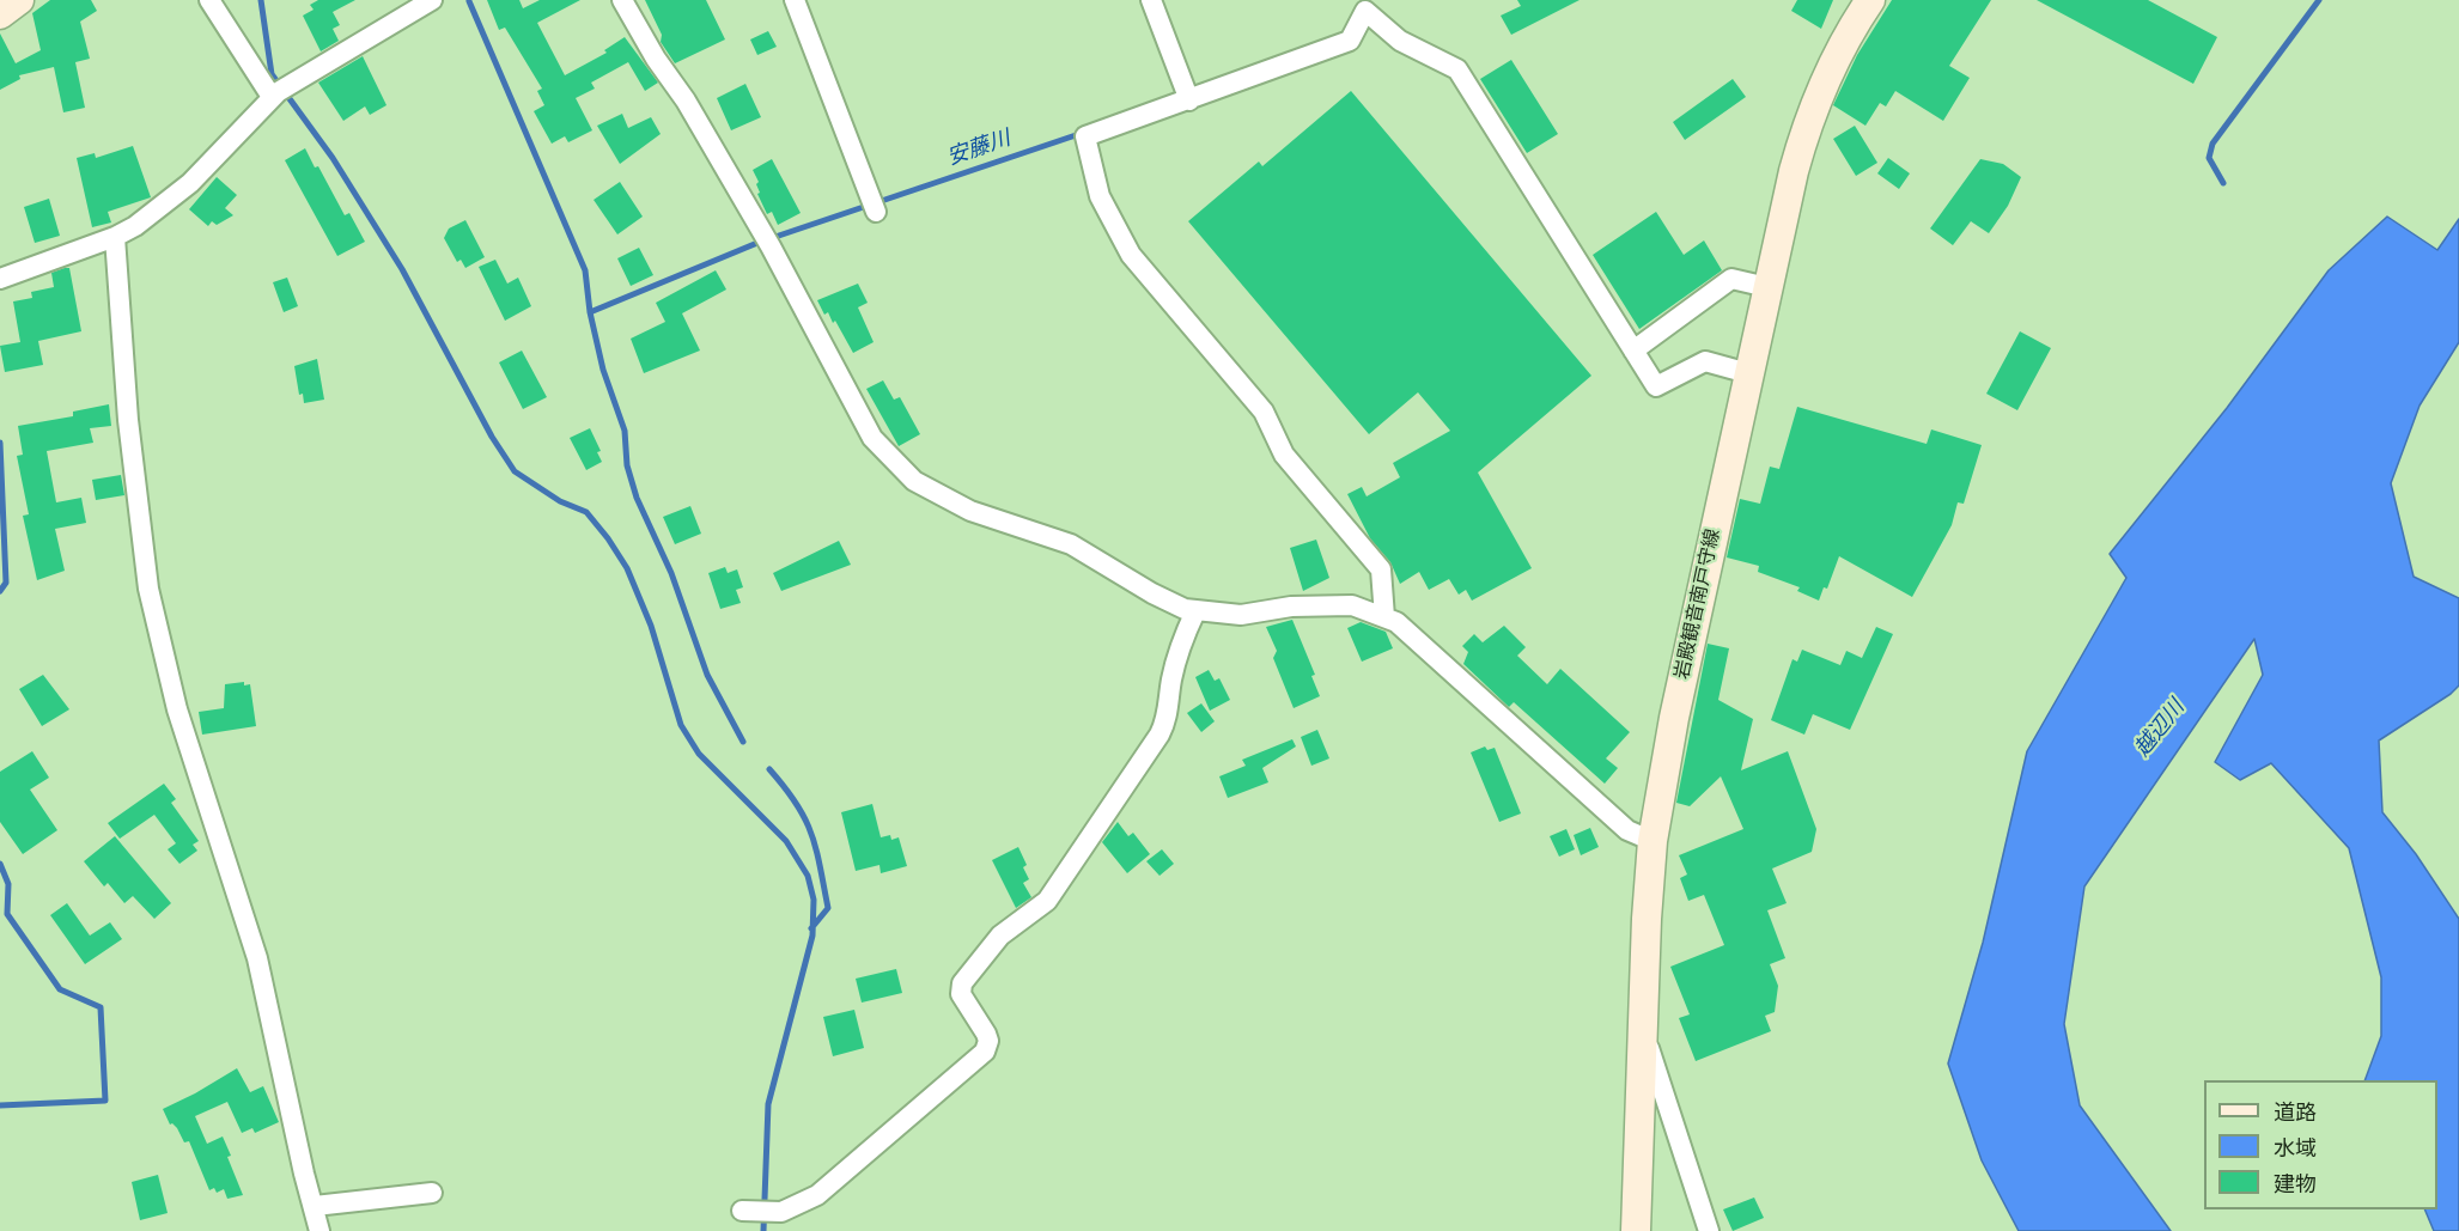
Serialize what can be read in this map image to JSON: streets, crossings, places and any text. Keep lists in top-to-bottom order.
{
  "streets": {
    "main road": ["岩殿観音南戸守線"]
  },
  "water": ["安藤川", "越辺川"],
  "legend": ["道路", "水域", "建物"]
}
